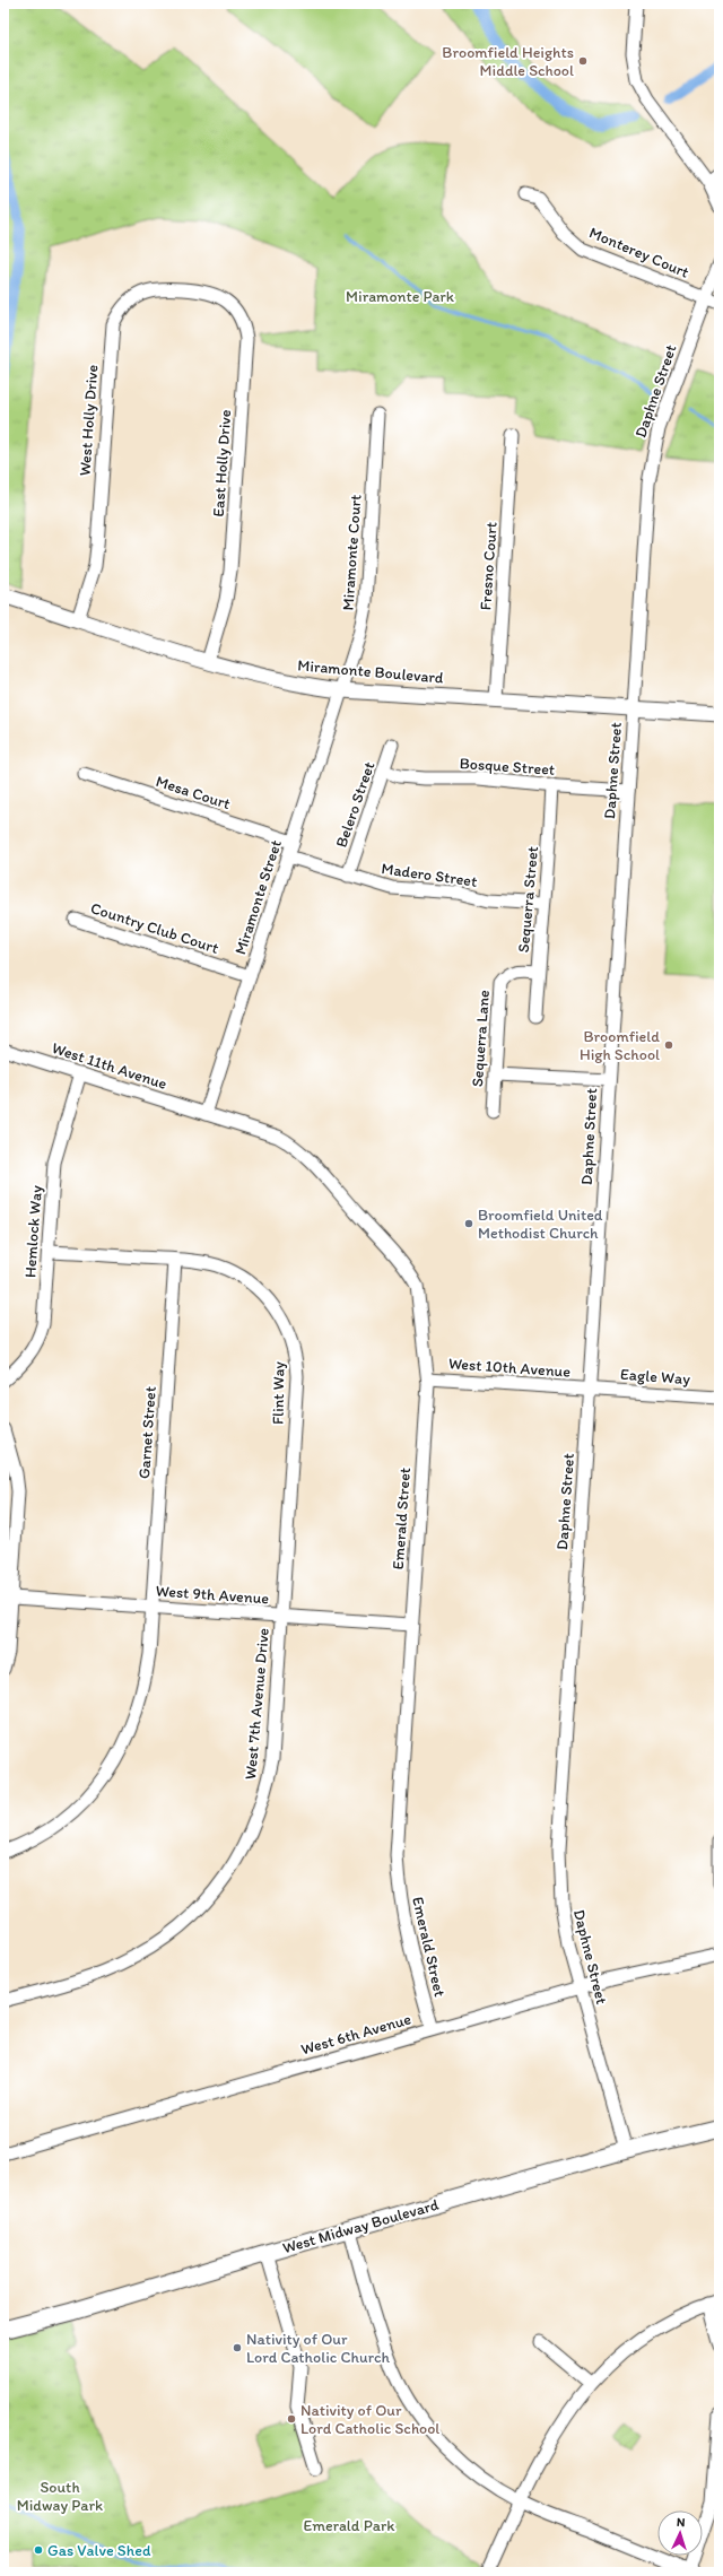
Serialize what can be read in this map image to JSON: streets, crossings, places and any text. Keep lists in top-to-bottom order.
{
  "streets": {
    "main road": ["West Midway Boulevard"],
    "street": [
      "Monterey Court",
      "Daphne Street",
      "West Holly Drive",
      "East Holly Drive",
      "Miramonte Court",
      "Fresno Court",
      "Miramonte Boulevard",
      "Bosque Street",
      "Mesa Court",
      "Belero Street",
      "Madero Street",
      "Miramonte Street",
      "Sequerra Street",
      "Country Club Court",
      "Sequerra Lane",
      "West 11th Avenue",
      "Hemlock Way",
      "West 10th Avenue",
      "Eagle Way",
      "Flint Way",
      "Garnet Street",
      "Emerald Street",
      "West 9th Avenue",
      "West 7th Avenue Drive",
      "West 6th Avenue"
    ]
  },
  "crossings": [
    ["Monterey Court", "Daphne Street"],
    ["Daphne Street", "Miramonte Boulevard"],
    ["Daphne Street", "Bosque Street"],
    ["Daphne Street", "West 10th Avenue"],
    ["Daphne Street", "Eagle Way"],
    ["Daphne Street", "West 6th Avenue"],
    ["Daphne Street", "West Midway Boulevard"],
    ["West Holly Drive", "East Holly Drive"],
    ["West Holly Drive", "Miramonte Boulevard"],
    ["East Holly Drive", "Miramonte Boulevard"],
    ["Miramonte Court", "Miramonte Boulevard"],
    ["Miramonte Court", "Miramonte Street"],
    ["Fresno Court", "Miramonte Boulevard"],
    ["Miramonte Boulevard", "Miramonte Street"],
    ["Bosque Street", "Belero Street"],
    ["Bosque Street", "Sequerra Street"],
    ["Mesa Court", "Miramonte Street"],
    ["Belero Street", "Madero Street"],
    ["Madero Street", "Miramonte Street"],
    ["Madero Street", "Sequerra Street"],
    ["Miramonte Street", "Country Club Court"],
    ["Miramonte Street", "West 11th Avenue"],
    ["Miramonte Street", "Emerald Street"],
    ["Sequerra Street", "Sequerra Lane"],
    ["West 11th Avenue", "Hemlock Way"],
    ["West 11th Avenue", "Emerald Street"],
    ["Hemlock Way", "Flint Way"],
    ["West 10th Avenue", "Eagle Way"],
    ["West 10th Avenue", "Emerald Street"],
    ["Flint Way", "Garnet Street"],
    ["Flint Way", "West 9th Avenue"],
    ["Flint Way", "West 7th Avenue Drive"],
    ["Garnet Street", "West 9th Avenue"],
    ["Emerald Street", "West 9th Avenue"],
    ["Emerald Street", "West 6th Avenue"],
    ["West 9th Avenue", "West 7th Avenue Drive"]
  ],
  "parks": ["Miramonte Park", "South Midway Park", "Emerald Park"],
  "places": [
    "Broomfield Heights Middle School",
    "Broomfield High School",
    "Broomfield United Methodist Church",
    "Nativity of Our Lord Catholic Church",
    "Nativity of Our Lord Catholic School",
    "Gas Valve Shed"
  ],
  "north": "top"
}
